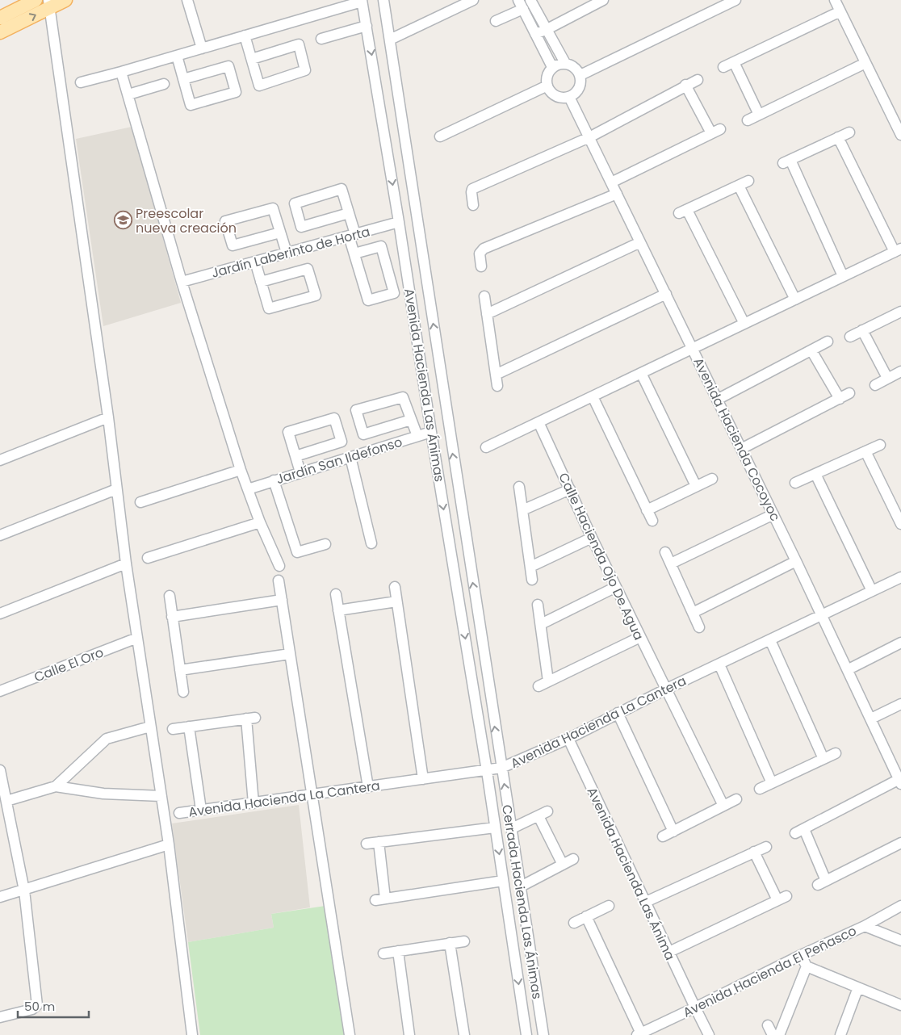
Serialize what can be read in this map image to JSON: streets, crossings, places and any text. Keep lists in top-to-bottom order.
{
  "streets": {
    "street": [
      "Jardín Laberinto de Horta",
      "Avenida Hacienda Las Ánimas",
      "Avenida Hacienda Cocoyoc",
      "Jardín San Ildefonso",
      "Calle Hacienda Ojo De Agua",
      "Calle El Oro",
      "Avenida Hacienda La Cantera",
      "Avenida Hacienda Las Ánima",
      "Cerrada Hacienda Las Ánimas",
      "Avenida Hacienda El Peñasco"
    ]
  },
  "crossings": [
    ["Jardín Laberinto de Horta", "Avenida Hacienda Las Ánimas"],
    ["Avenida Hacienda Las Ánimas", "Jardín San Ildefonso"],
    ["Avenida Hacienda Las Ánimas", "Avenida Hacienda La Cantera"],
    ["Avenida Hacienda Las Ánimas", "Cerrada Hacienda Las Ánimas"],
    ["Avenida Hacienda Cocoyoc", "Avenida Hacienda La Cantera"],
    ["Calle Hacienda Ojo De Agua", "Avenida Hacienda La Cantera"],
    ["Avenida Hacienda La Cantera", "Avenida Hacienda Las Ánima"],
    ["Avenida Hacienda La Cantera", "Cerrada Hacienda Las Ánimas"],
    ["Avenida Hacienda Las Ánima", "Avenida Hacienda El Peñasco"]
  ],
  "places": {
    "school or university": ["Preescolar nueva creación"]
  },
  "scale_bar": "50 m"
}
